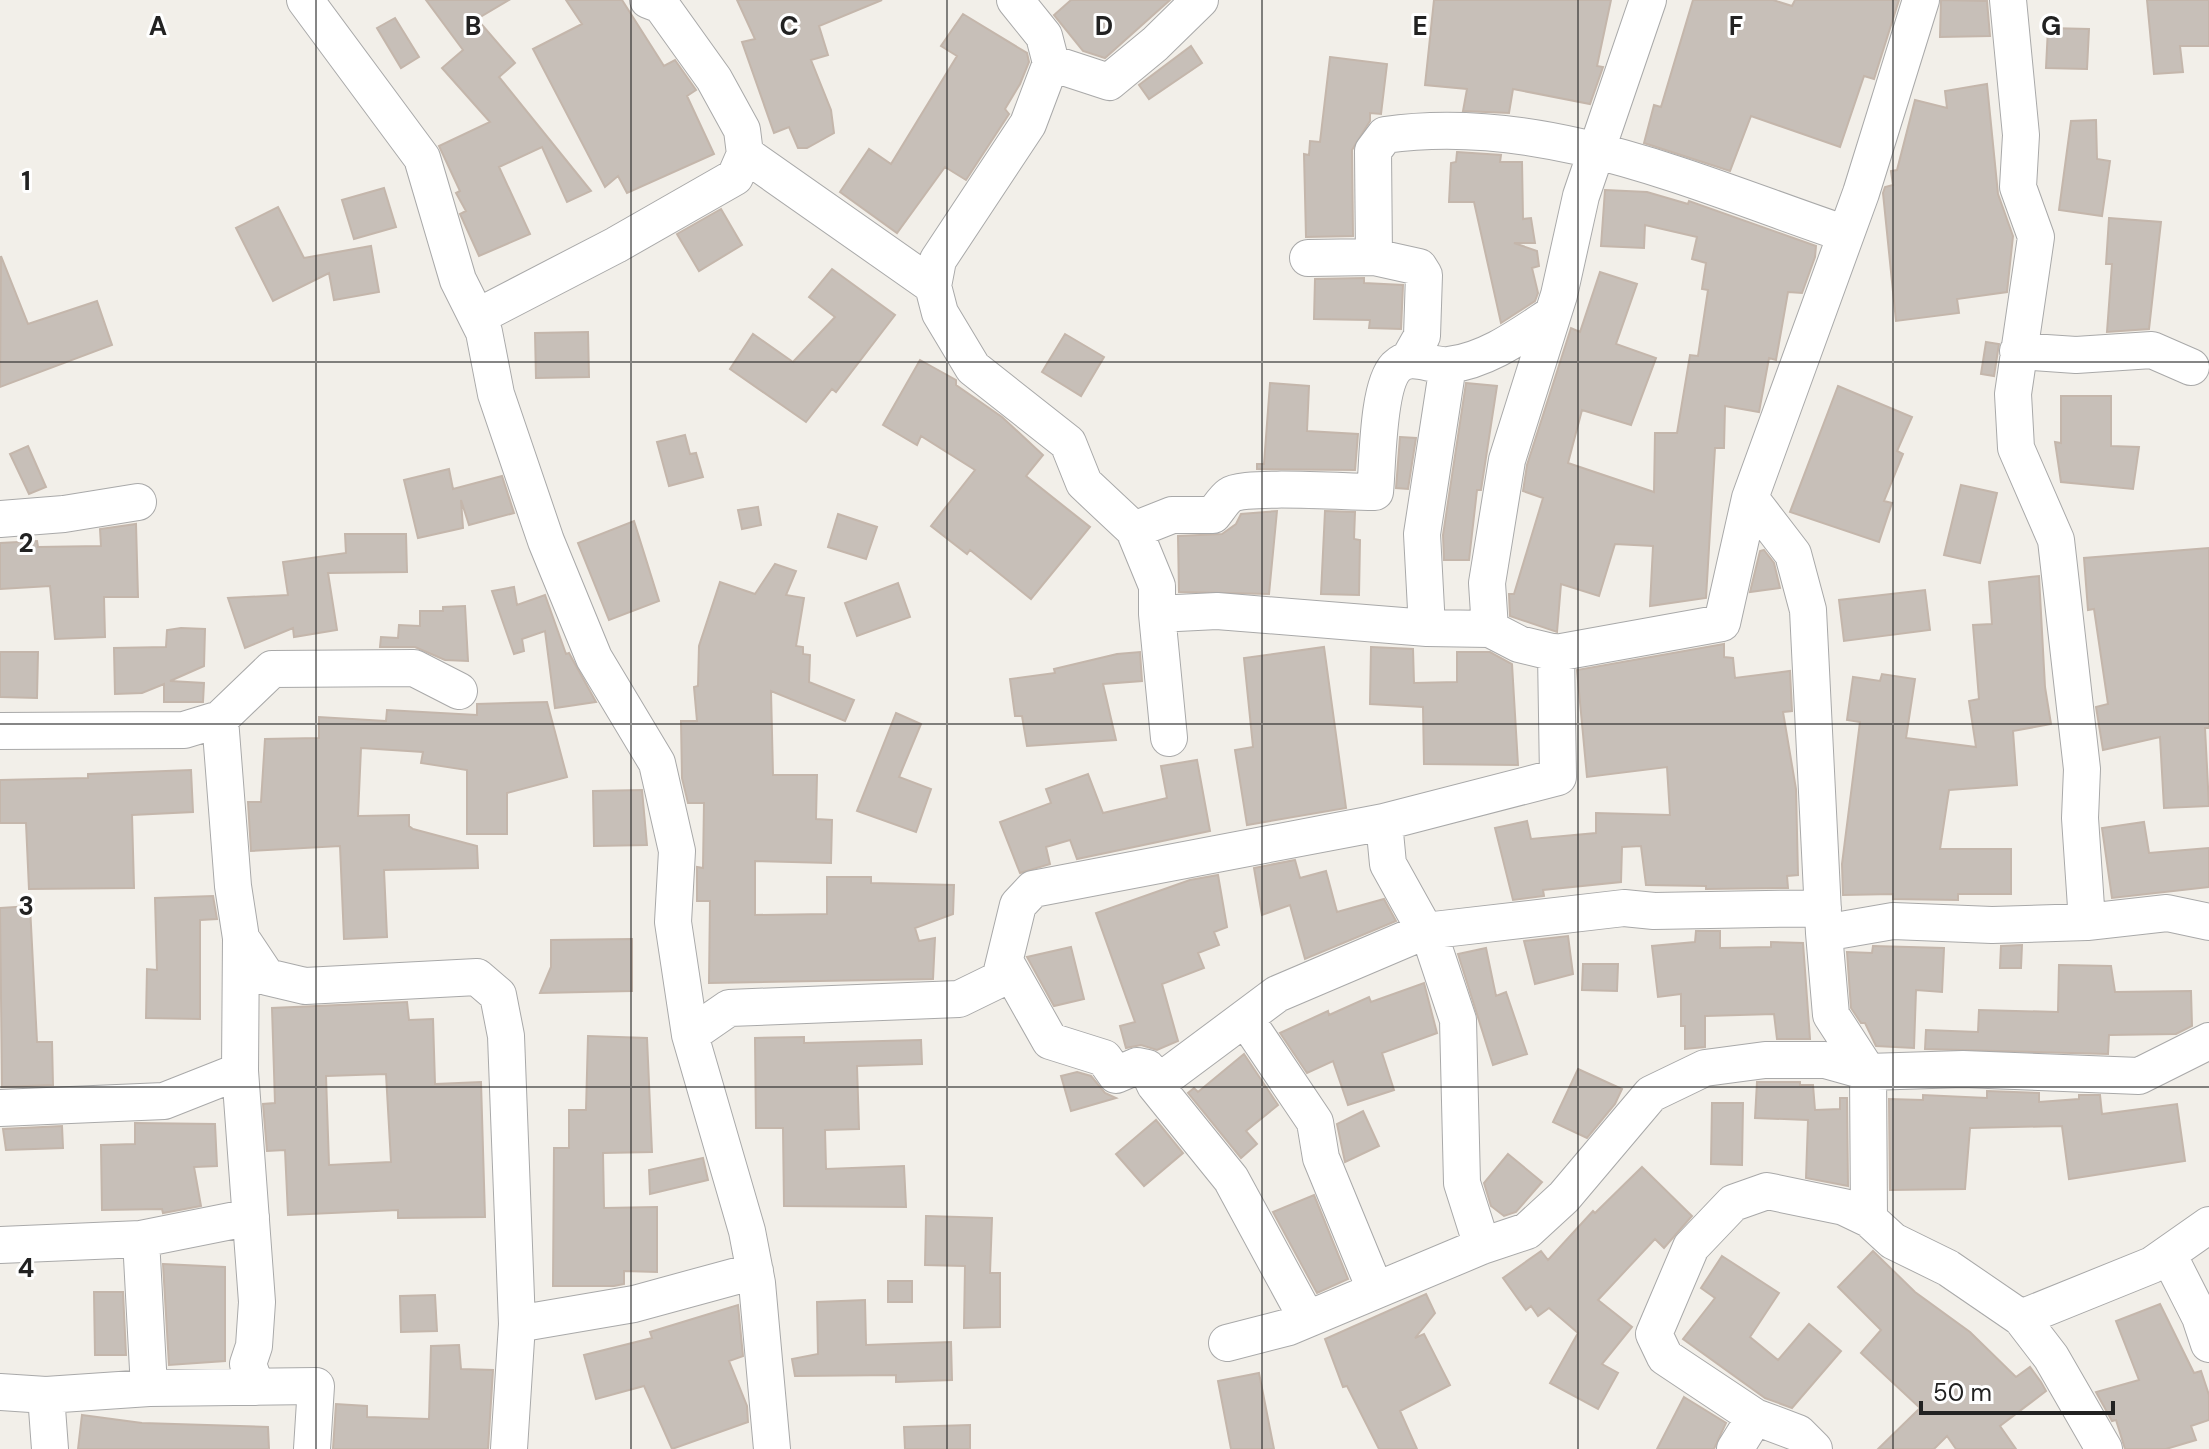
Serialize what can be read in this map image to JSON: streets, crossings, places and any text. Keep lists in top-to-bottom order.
{
  "scale_bar": "50 m",
  "grid": {
    "columns": [
      "A",
      "B",
      "C",
      "D",
      "E",
      "F",
      "G"
    ],
    "rows": [
      "1",
      "2",
      "3",
      "4"
    ]
  }
}
